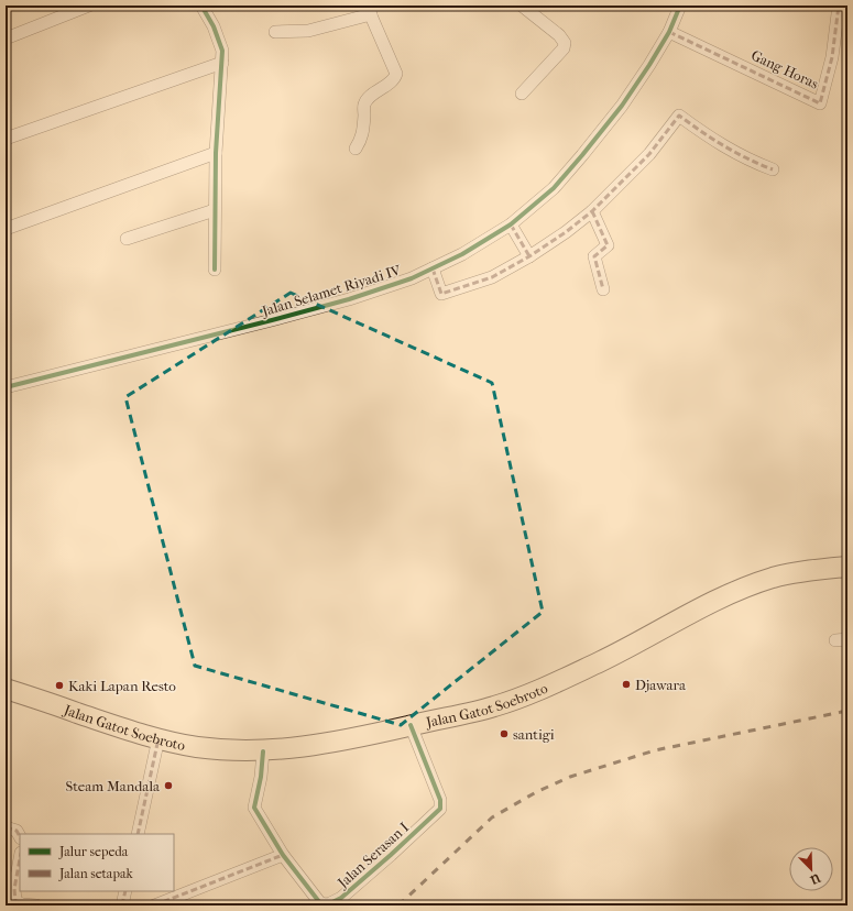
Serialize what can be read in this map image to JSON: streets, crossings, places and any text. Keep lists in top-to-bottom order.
{
  "streets": {
    "main road": ["Jalan Gatot Soebroto"],
    "street": ["Gang Horas", "Jalan Selamet Riyadi IV", "Jalan Serasan I"]
  },
  "crossings": [
    ["Gang Horas", "Jalan Selamet Riyadi IV"],
    ["Jalan Gatot Soebroto", "Jalan Serasan I"]
  ],
  "places": [
    "Djawara",
    "Kaki Lapan Resto",
    "santigi",
    "Steam Mandala"
  ],
  "legend": ["Jalur sepeda", "Jalan setapak"],
  "north": "bottom right"
}
